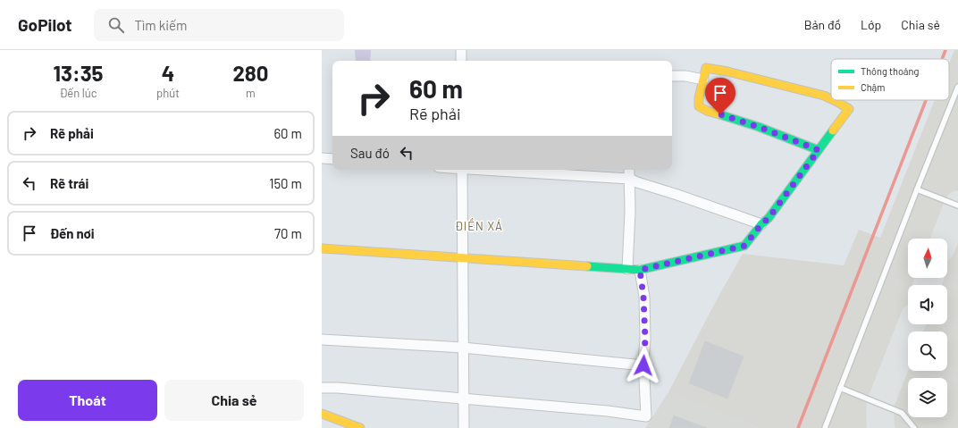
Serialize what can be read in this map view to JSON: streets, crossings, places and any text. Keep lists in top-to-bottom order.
{
  "districts": ["ĐIỀN XÁ"],
  "legend": ["Thông thoáng", "Chậm"],
  "north": "top",
  "page": {
    "header": "GoPilot",
    "search": "Tìm kiếm",
    "nav": ["Bản đồ", "Lớp", "Chia sẻ"],
    "eta": [
      "13:35",
      "Đến lúc",
      "4",
      "phút",
      "280",
      "m"
    ],
    "turn": ["60 m", "Rẽ phải"],
    "list": [
      {
        "name": "Rẽ phải",
        "value": "60 m"
      },
      {
        "name": "Rẽ trái",
        "value": "150 m"
      },
      {
        "name": "Đến nơi",
        "value": "70 m"
      }
    ],
    "then": "Sau đó",
    "buttons": ["Thoát", "Chia sẻ"]
  }
}
